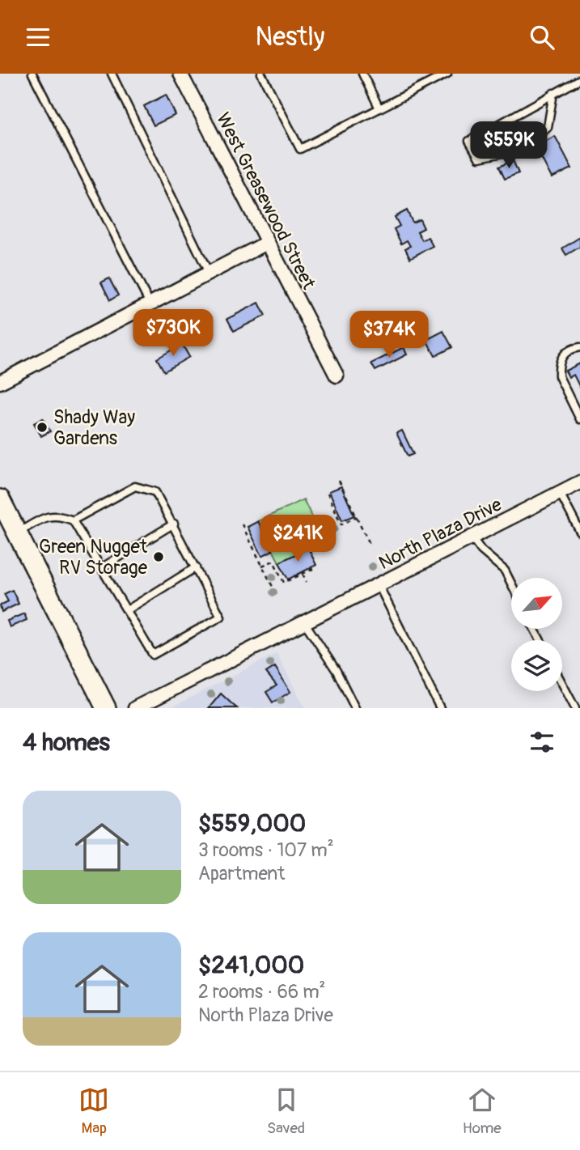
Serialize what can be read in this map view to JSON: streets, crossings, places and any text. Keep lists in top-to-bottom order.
{
  "streets": {
    "street": ["West Greasewood Street", "North Plaza Drive"]
  },
  "places": ["Shady Way Gardens", "Green Nugget RV Storage"],
  "north": "top right",
  "page": {
    "header": "Nestly",
    "price": [
      "$559K",
      "$730K",
      "$374K",
      "$241K"
    ],
    "heading": "4 homes",
    "list": [
      {
        "name": "$559,000",
        "note": "3 rooms · 107 m² · Apartment"
      },
      {
        "name": "$241,000",
        "note": "2 rooms · 66 m² · North Plaza Drive"
      }
    ],
    "tabs": ["Map", "Saved", "Home"]
  }
}
